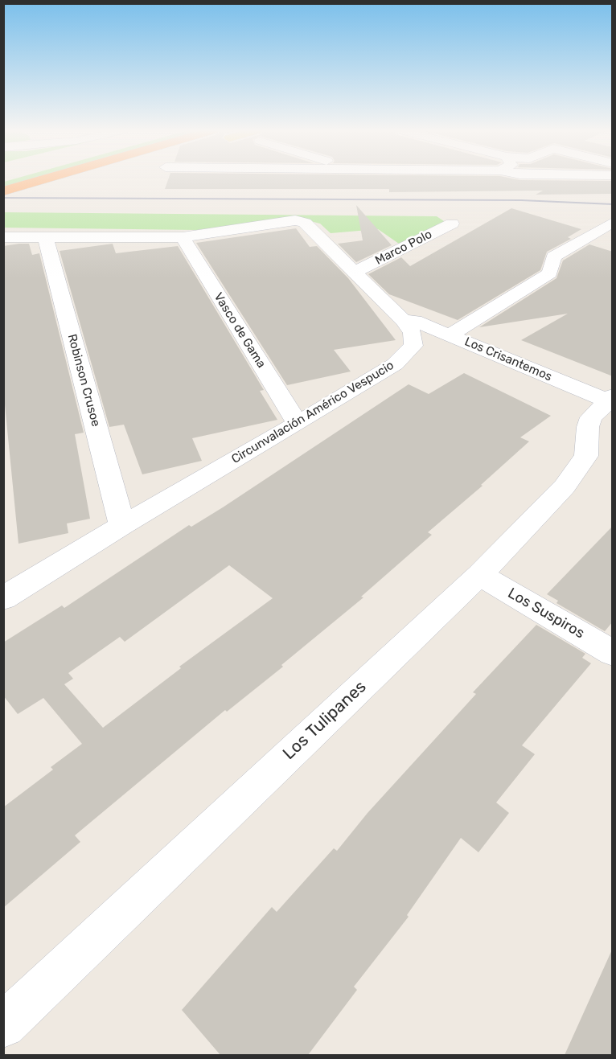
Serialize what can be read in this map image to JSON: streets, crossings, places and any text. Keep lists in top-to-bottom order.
{
  "streets": {
    "street": [
      "Marco Polo",
      "Vasco de Gama",
      "Los Crisantemos",
      "Robinson Crusoe",
      "Circunvalación Américo Vespucio",
      "Los Suspiros",
      "Los Tulipanes"
    ]
  },
  "crossings": [
    ["Marco Polo", "Circunvalación Américo Vespucio"],
    ["Vasco de Gama", "Circunvalación Américo Vespucio"],
    ["Los Crisantemos", "Circunvalación Américo Vespucio"],
    ["Los Crisantemos", "Los Tulipanes"],
    ["Robinson Crusoe", "Circunvalación Américo Vespucio"],
    ["Los Suspiros", "Los Tulipanes"]
  ]
}
